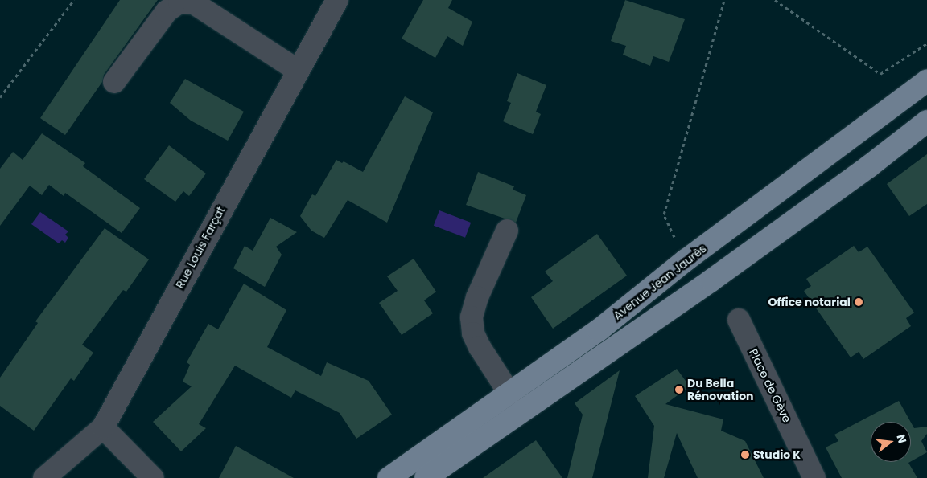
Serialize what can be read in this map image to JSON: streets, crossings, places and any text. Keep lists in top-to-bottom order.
{
  "streets": {
    "main road": ["Avenue Jean Jaurès"],
    "street": ["Rue Louis Farçat", "Place de Gève"]
  },
  "places": ["Office notarial", "Du Bella Rénovation", "Studio K"],
  "north": "right"
}
